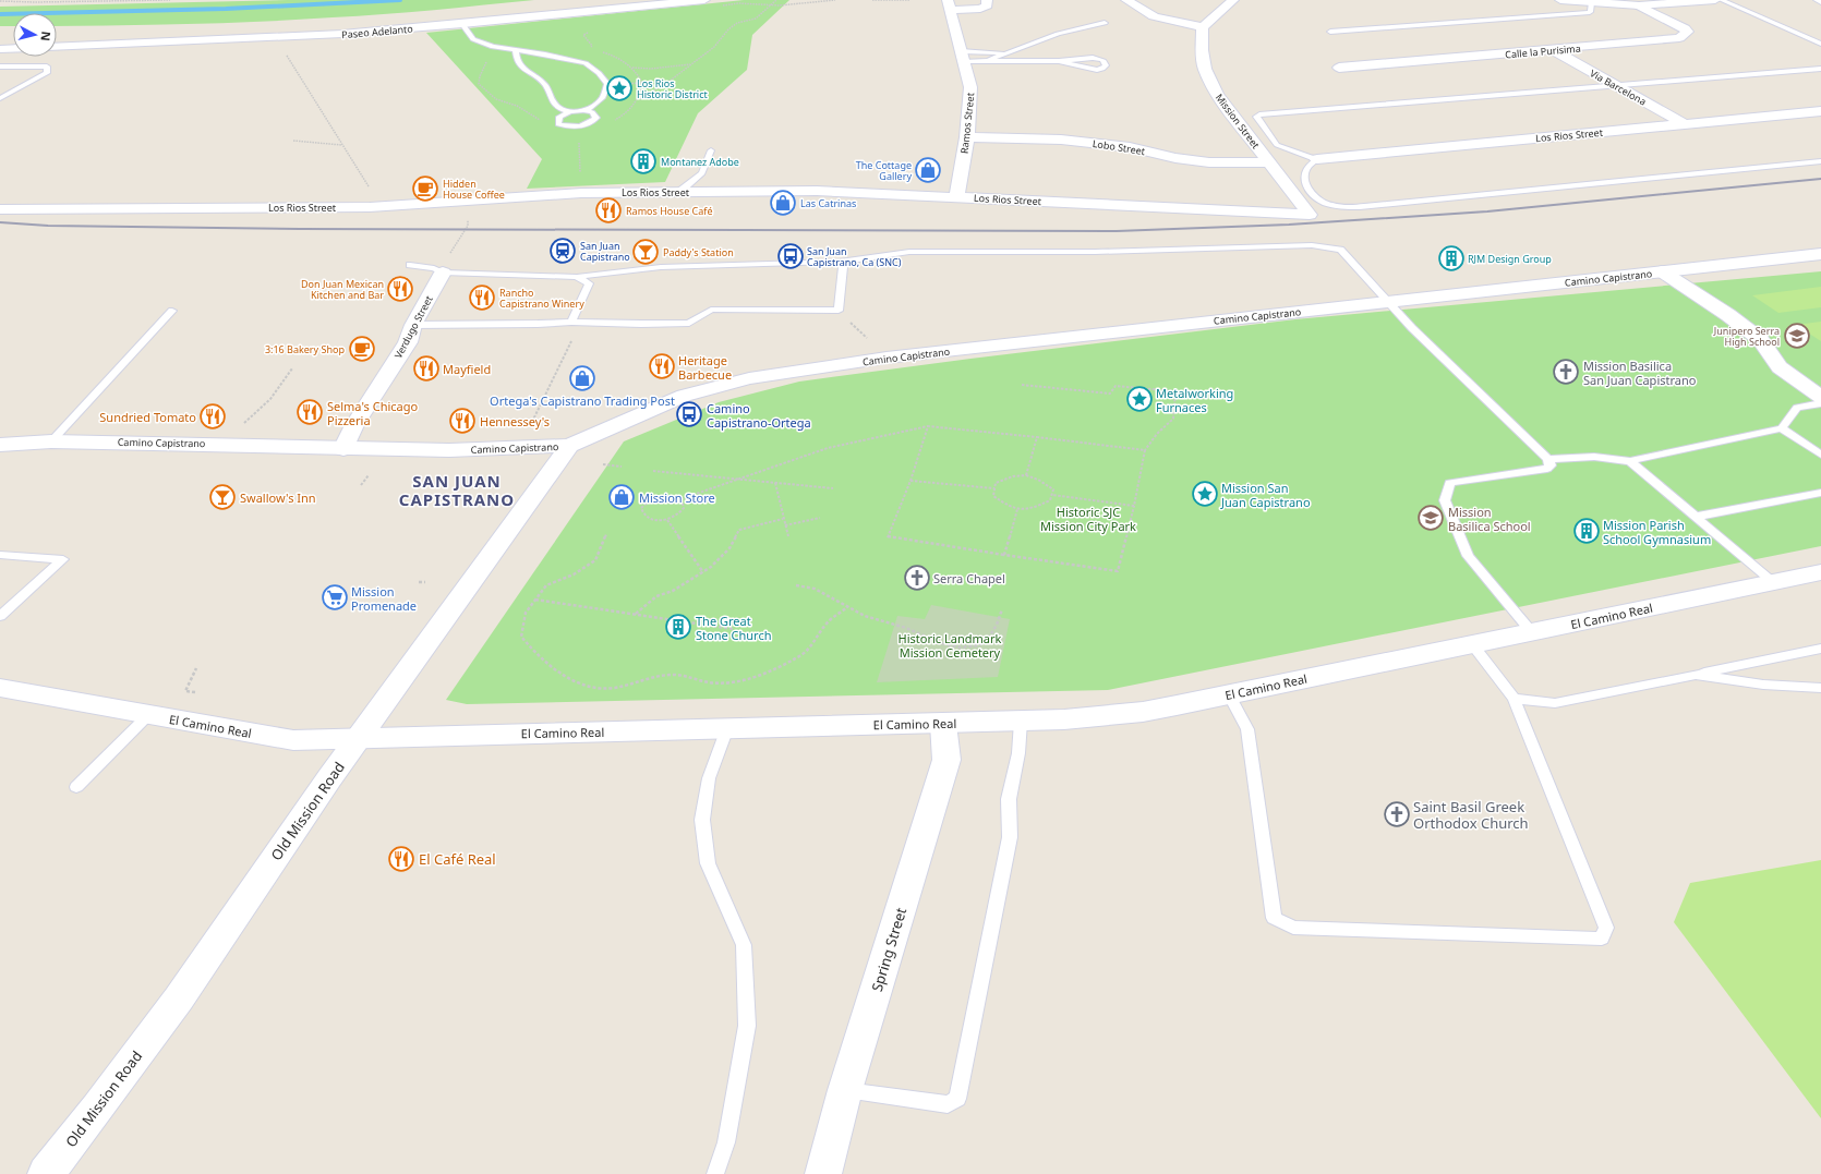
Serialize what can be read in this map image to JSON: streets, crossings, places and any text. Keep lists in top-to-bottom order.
{
  "streets": {
    "street": [
      "Paseo Adelanto",
      "Calle la Purisima",
      "Via Barcelona",
      "Mission Street",
      "Ramos Street",
      "Los Rios Street",
      "Lobo Street",
      "Camino Capistrano",
      "Verdugo Street",
      "El Camino Real",
      "Old Mission Road",
      "Spring Street"
    ]
  },
  "crossings": [
    ["Calle la Purisima", "Via Barcelona"],
    ["Via Barcelona", "Los Rios Street"],
    ["Mission Street", "Los Rios Street"],
    ["Mission Street", "Lobo Street"],
    ["Ramos Street", "Los Rios Street"],
    ["Ramos Street", "Lobo Street"],
    ["Camino Capistrano", "Verdugo Street"],
    ["Camino Capistrano", "Old Mission Road"],
    ["El Camino Real", "Old Mission Road"],
    ["El Camino Real", "Spring Street"]
  ],
  "districts": ["SAN JUAN CAPISTRANO"],
  "parks": ["Historic SJC Mission City Park", "Historic Landmark Mission Cemetery"],
  "places": {
    "place": ["Los Rios Historic District", "Metalworking Furnaces", "Mission San Juan Capistrano"],
    "building": [
      "Montanez Adobe",
      "RJM Design Group",
      "Mission Parish School Gymnasium",
      "The Great Stone Church"
    ],
    "shop": [
      "The Cottage Gallery",
      "Las Catrinas",
      "Ortega's Capistrano Trading Post",
      "Mission Store"
    ],
    "cafe": ["Hidden House Coffee", "3:16 Bakery Shop"],
    "restaurant": [
      "Ramos House Café",
      "Don Juan Mexican Kitchen and Bar",
      "Rancho Capistrano Winery",
      "Heritage Barbecue",
      "Mayfield",
      "Selma's Chicago Pizzeria",
      "Sundried Tomato",
      "Hennessey's",
      "El Café Real"
    ],
    "station": ["San Juan Capistrano"],
    "bar": ["Paddy's Station", "Swallow's Inn"],
    "bus stop": ["San Juan Capistrano, Ca (SNC)", "Camino Capistrano-Ortega"],
    "school or university": ["Junipero Serra High School", "Mission Basilica School"],
    "church": ["Mission Basilica San Juan Capistrano", "Serra Chapel", "Saint Basil Greek Orthodox Church"],
    "supermarket": ["Mission Promenade"]
  },
  "north": "right"
}
